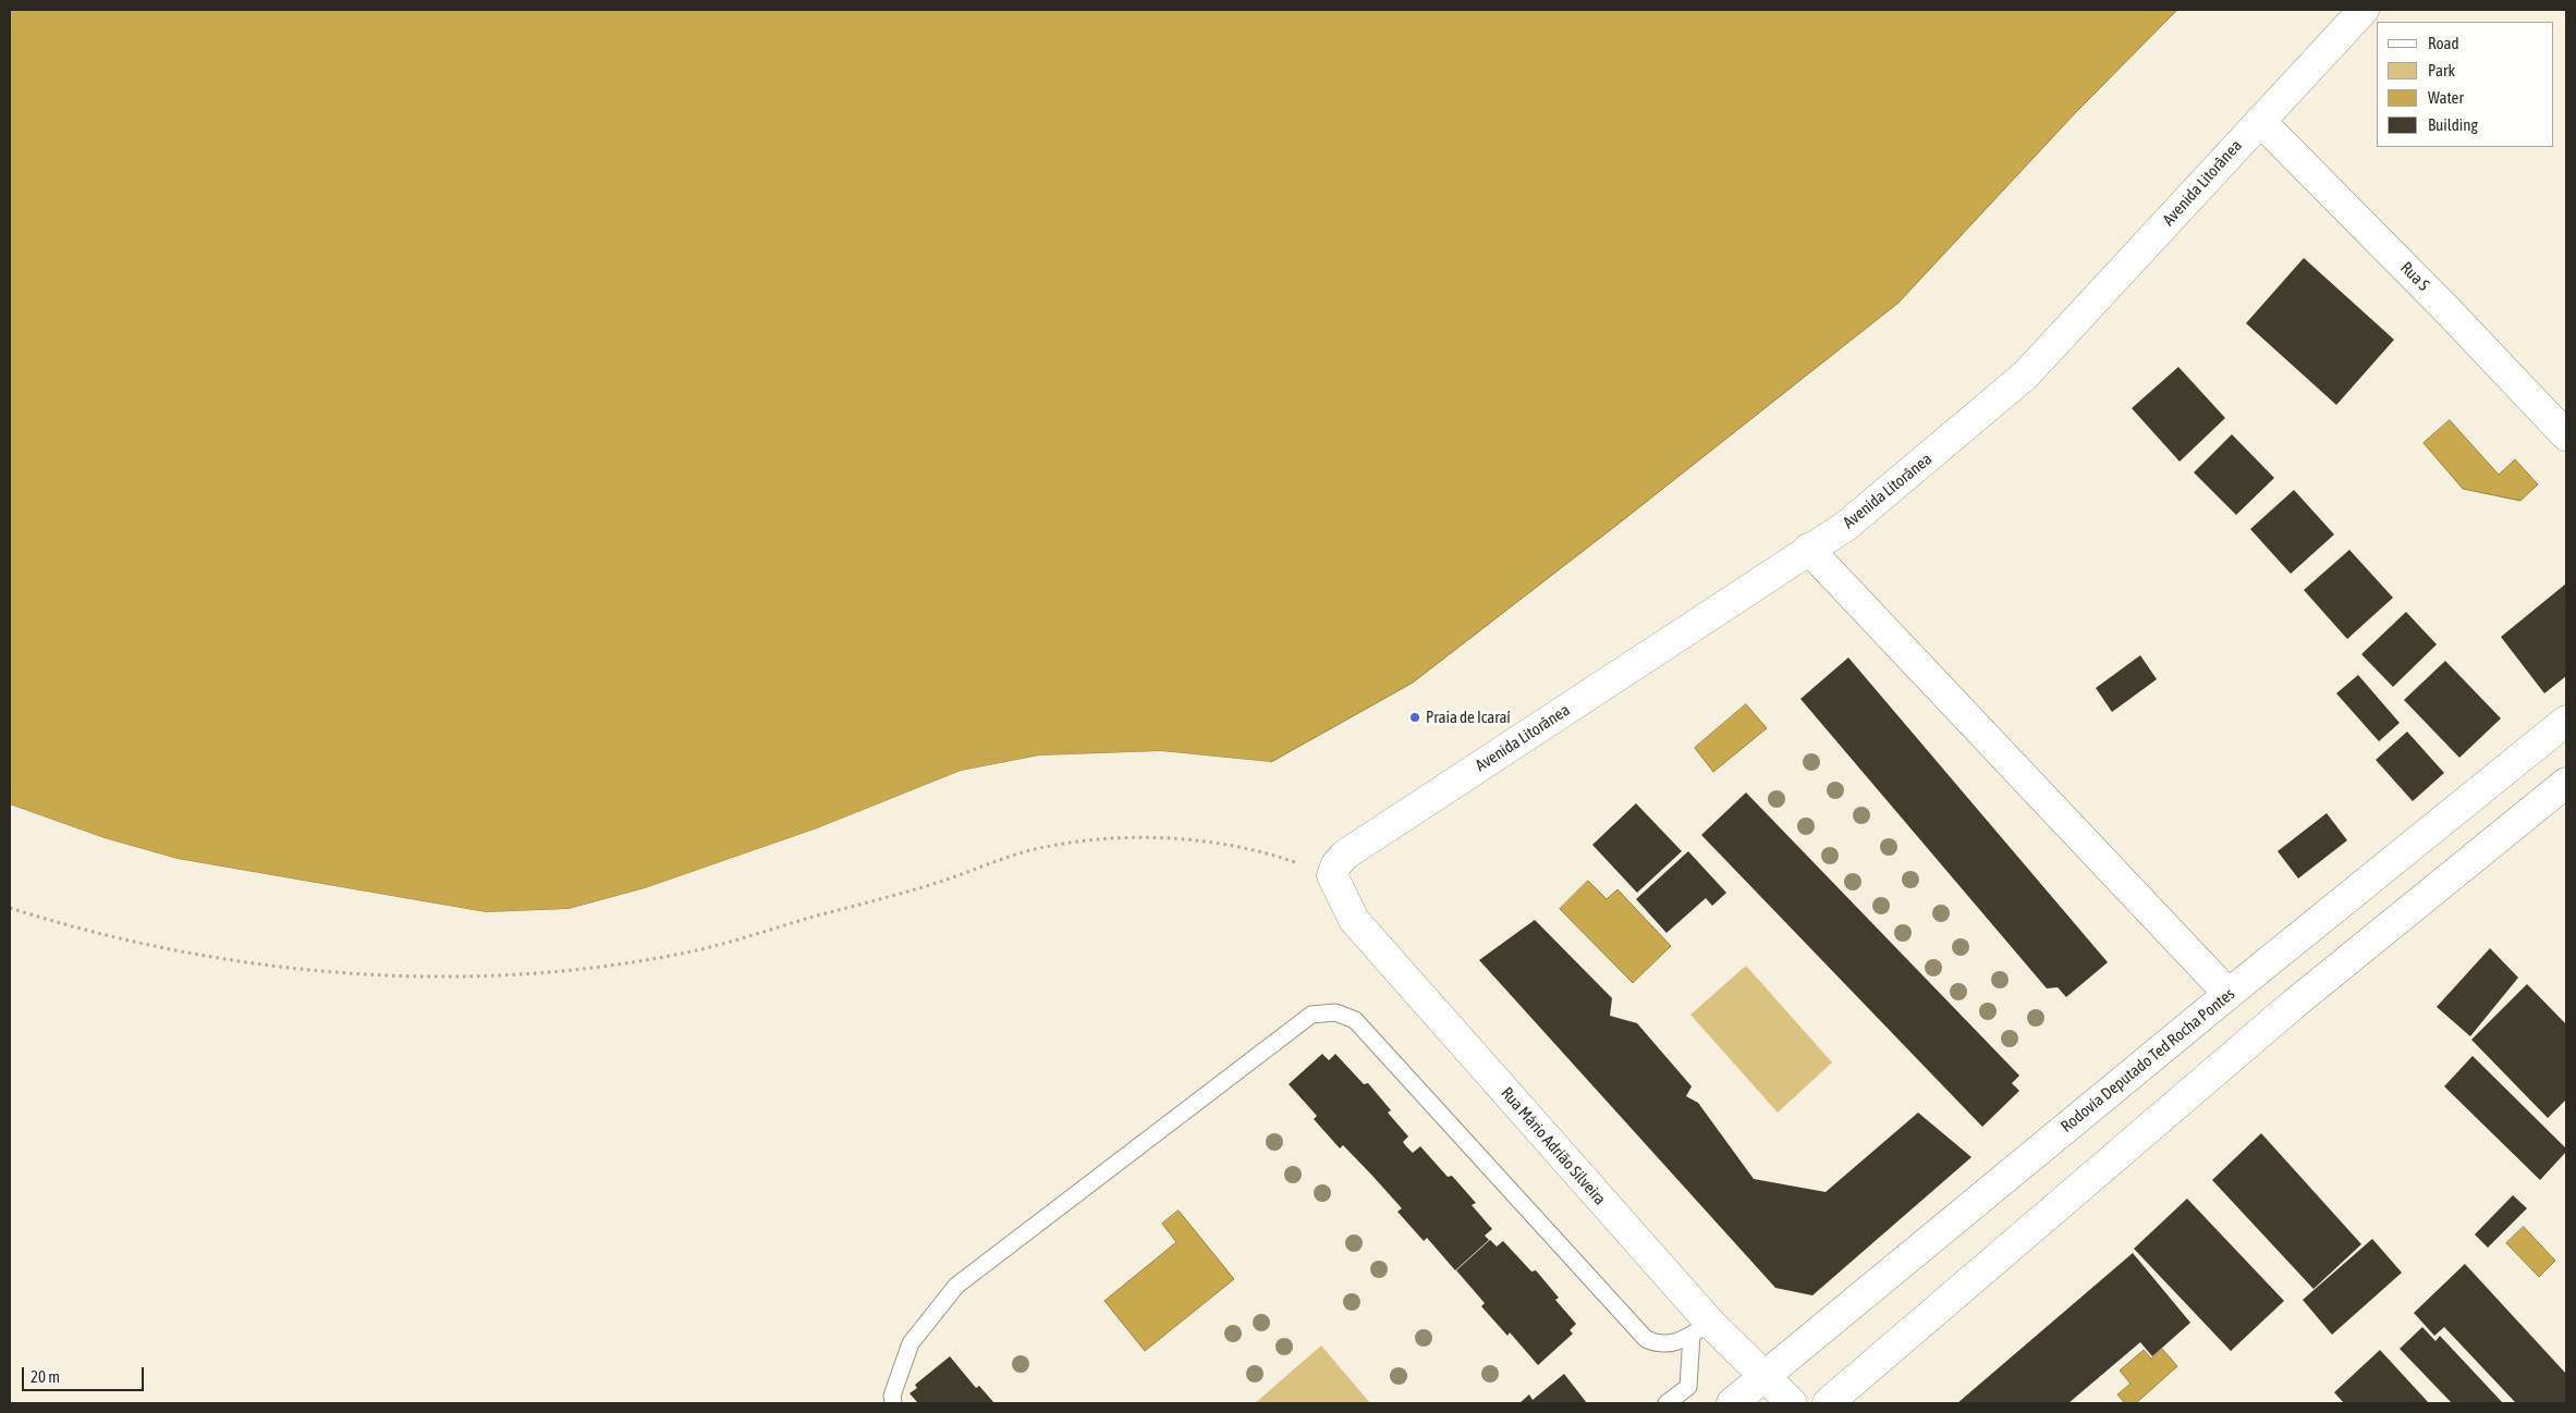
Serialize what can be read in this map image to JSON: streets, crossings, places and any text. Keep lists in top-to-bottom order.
{
  "streets": {
    "street": [
      "Avenida Litorânea",
      "Rua S",
      "Rodovia Deputado Ted Rocha Pontes",
      "Rua Mário Adrião Silveira"
    ]
  },
  "crossings": [
    ["Avenida Litorânea", "Rua S"],
    ["Avenida Litorânea", "Rua Mário Adrião Silveira"],
    ["Rodovia Deputado Ted Rocha Pontes", "Rua Mário Adrião Silveira"]
  ],
  "places": ["Praia de Icaraí"],
  "legend": [
    "Road",
    "Park",
    "Water",
    "Building"
  ],
  "scale_bar": "20 m"
}
